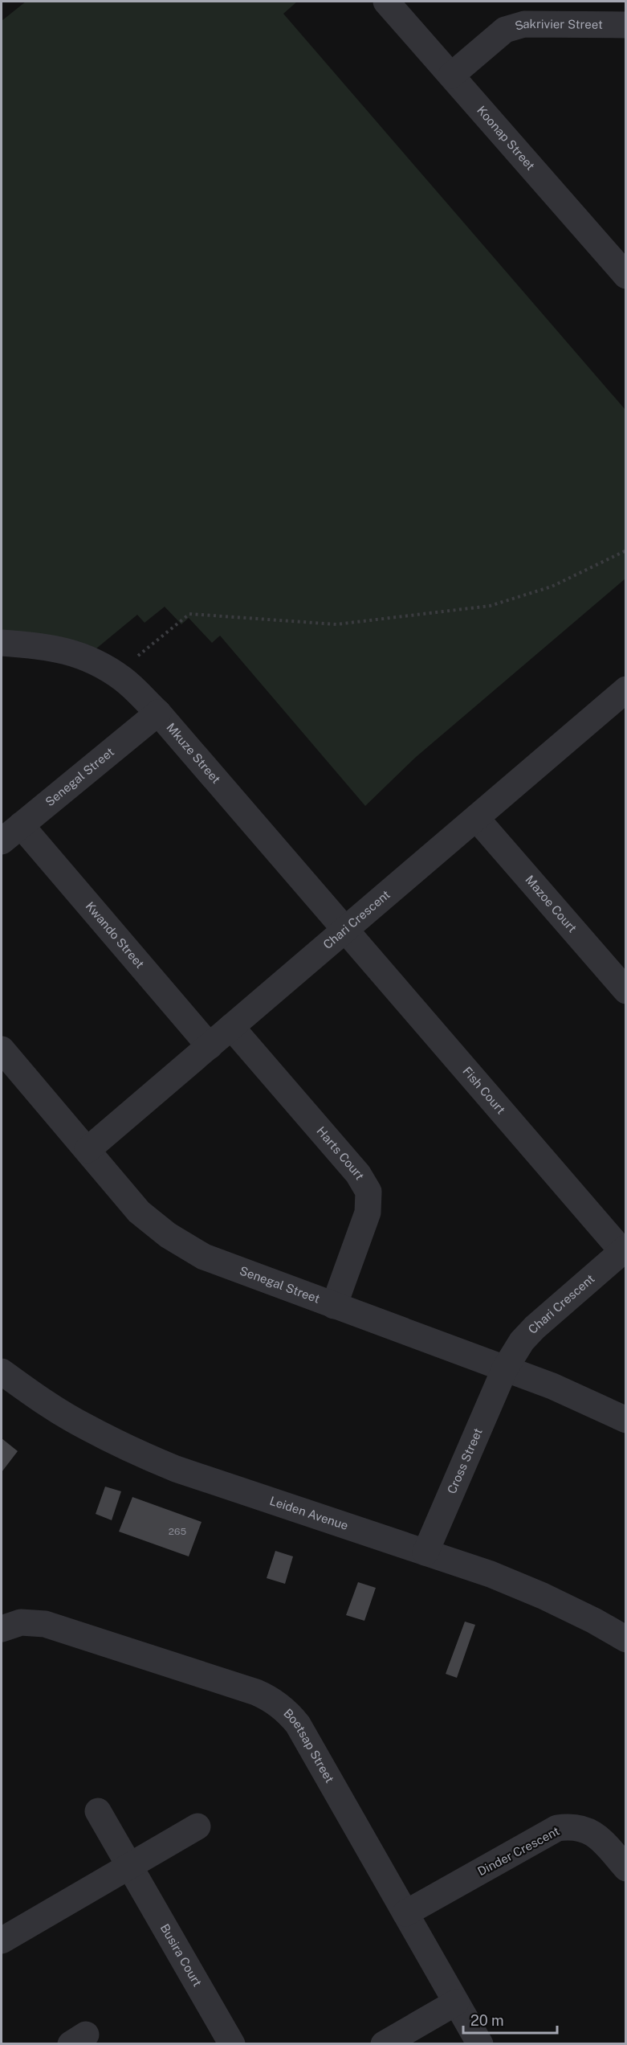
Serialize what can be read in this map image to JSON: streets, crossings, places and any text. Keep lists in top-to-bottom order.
{
  "streets": {
    "street": [
      "Sakrivier Street",
      "Koonap Street",
      "Mkuze Street",
      "Senegal Street",
      "Mazoe Court",
      "Chari Crescent",
      "Kwando Street",
      "Fish Court",
      "Harts Court",
      "Cross Street",
      "Leiden Avenue",
      "Boetsap Street",
      "Dinder Crescent",
      "Busira Court"
    ]
  },
  "crossings": [
    ["Sakrivier Street", "Koonap Street"],
    ["Mkuze Street", "Senegal Street"],
    ["Mkuze Street", "Chari Crescent"],
    ["Mkuze Street", "Fish Court"],
    ["Senegal Street", "Chari Crescent"],
    ["Senegal Street", "Kwando Street"],
    ["Senegal Street", "Harts Court"],
    ["Senegal Street", "Cross Street"],
    ["Mazoe Court", "Chari Crescent"],
    ["Chari Crescent", "Kwando Street"],
    ["Chari Crescent", "Fish Court"],
    ["Chari Crescent", "Harts Court"],
    ["Chari Crescent", "Cross Street"],
    ["Cross Street", "Leiden Avenue"],
    ["Boetsap Street", "Dinder Crescent"]
  ],
  "house_numbers": ["265"],
  "scale_bar": "20 m"
}
